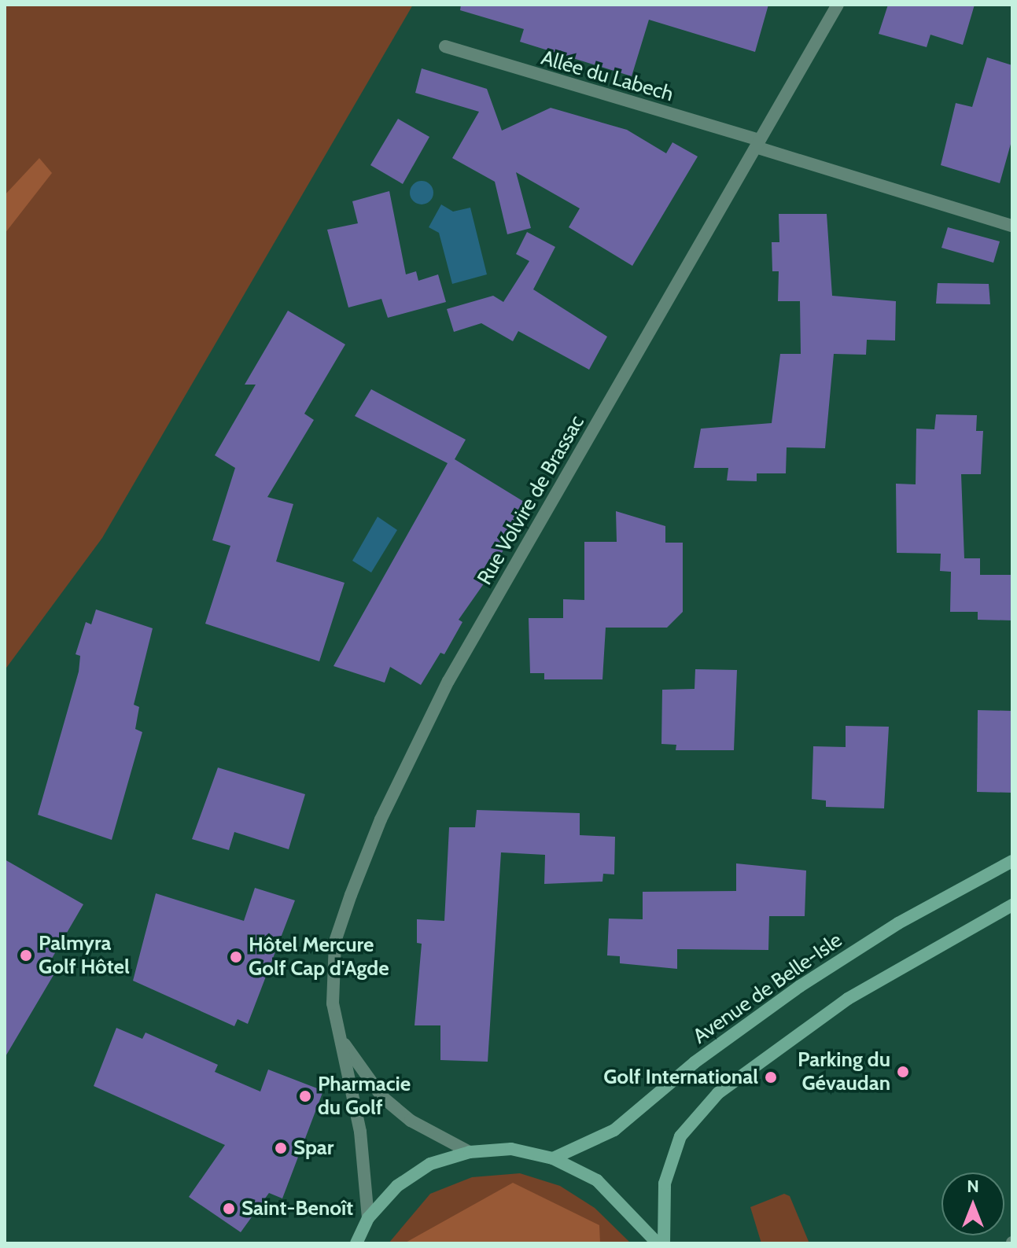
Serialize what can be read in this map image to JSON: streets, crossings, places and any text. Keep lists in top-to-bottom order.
{
  "streets": {
    "street": ["Allée du Labech", "Rue Volvire de Brassac", "Avenue de Belle-Isle"]
  },
  "crossings": [
    ["Allée du Labech", "Rue Volvire de Brassac"]
  ],
  "places": [
    "Palmyra Golf Hôtel",
    "Hôtel Mercure Golf Cap d'Agde",
    "Parking du Gévaudan",
    "Golf International",
    "Pharmacie du Golf",
    "Spar",
    "Saint-Benoît"
  ],
  "north": "top"
}
